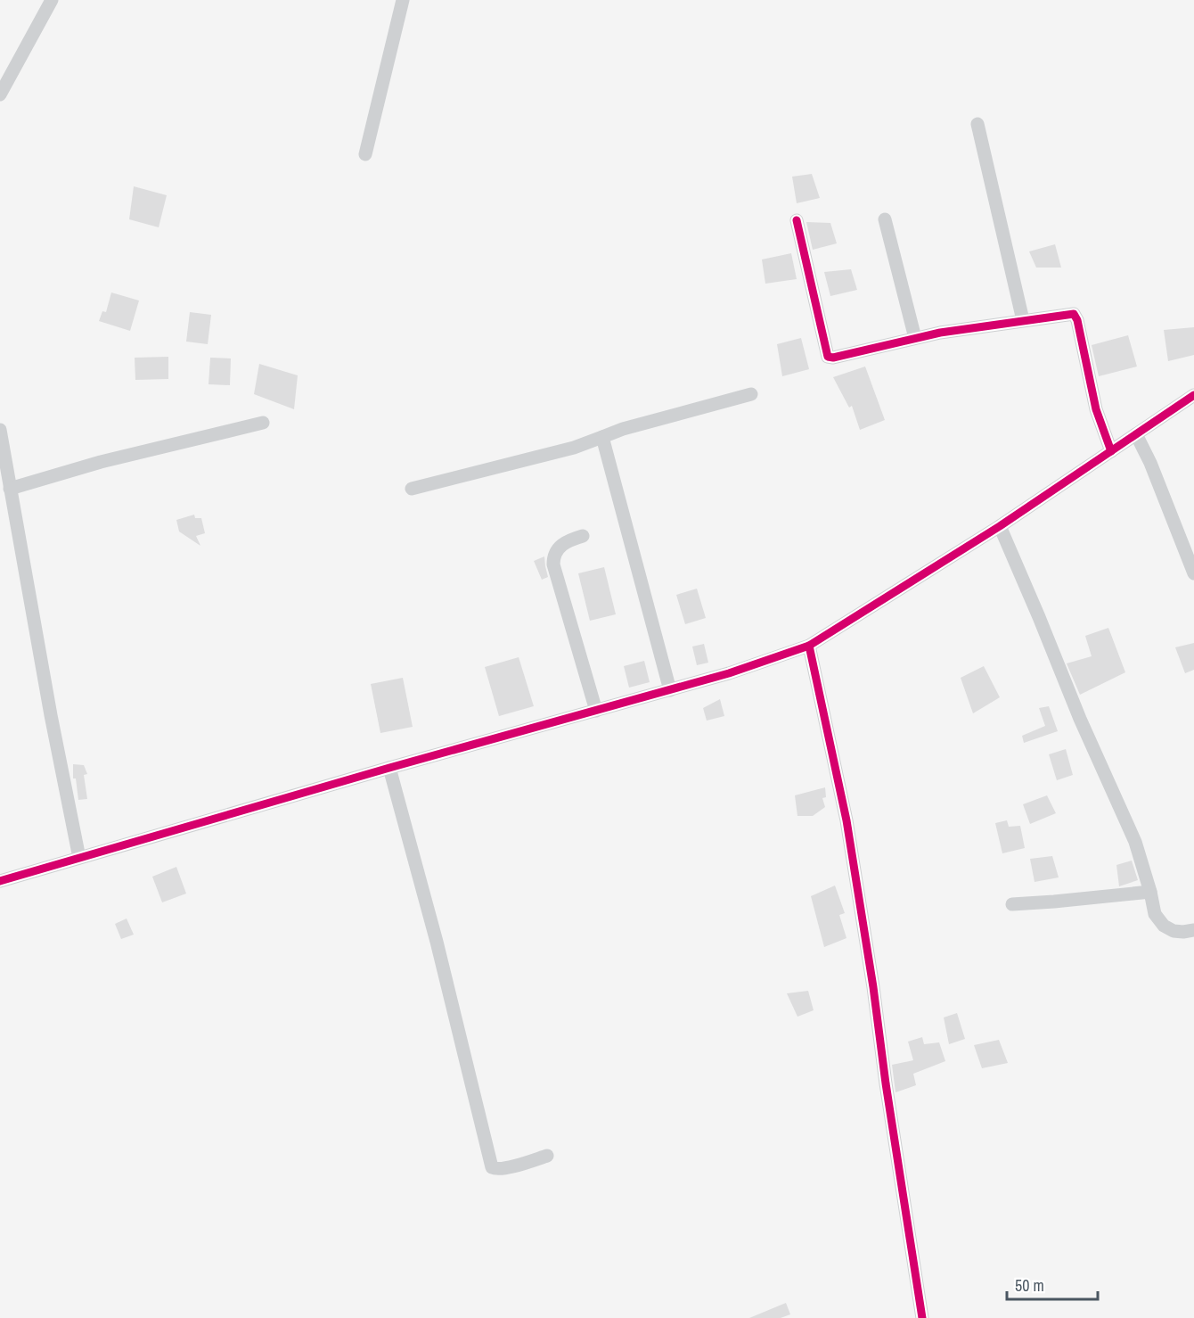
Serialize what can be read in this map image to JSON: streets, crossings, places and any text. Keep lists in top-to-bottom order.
{
  "scale_bar": "50 m"
}
